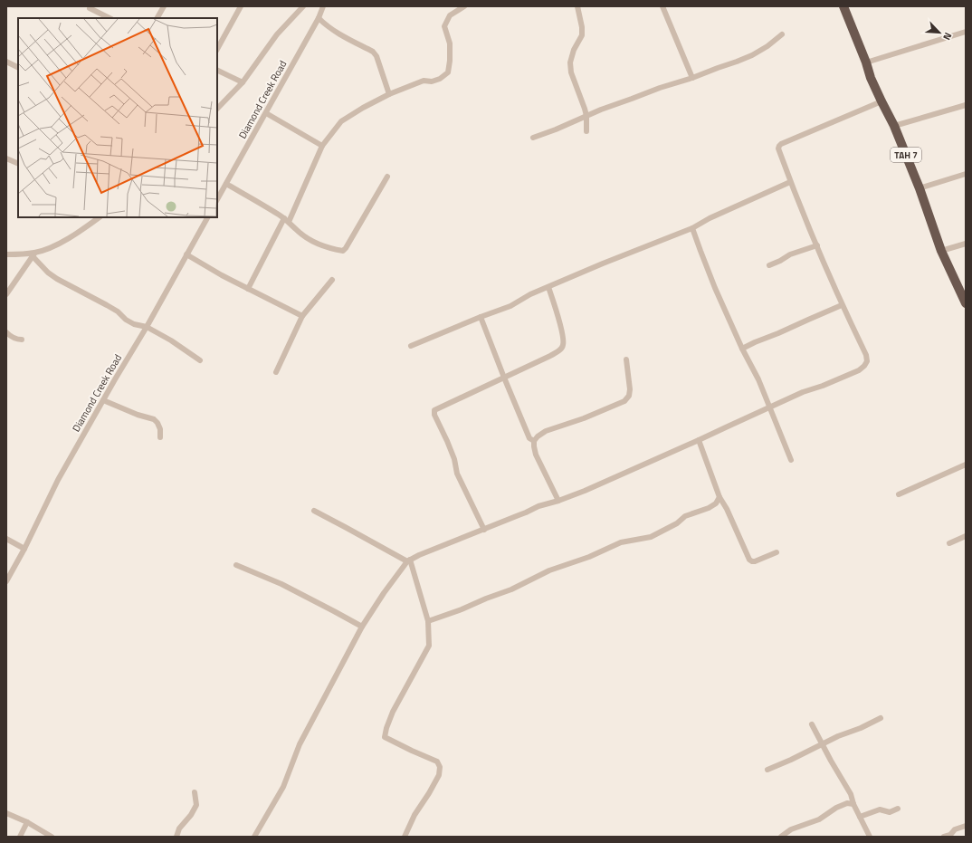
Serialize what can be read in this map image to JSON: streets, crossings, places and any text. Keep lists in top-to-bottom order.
{
  "streets": {
    "highway": ["TAH 7"],
    "street": ["Diamond Creek Road"]
  },
  "north": "bottom right"
}
